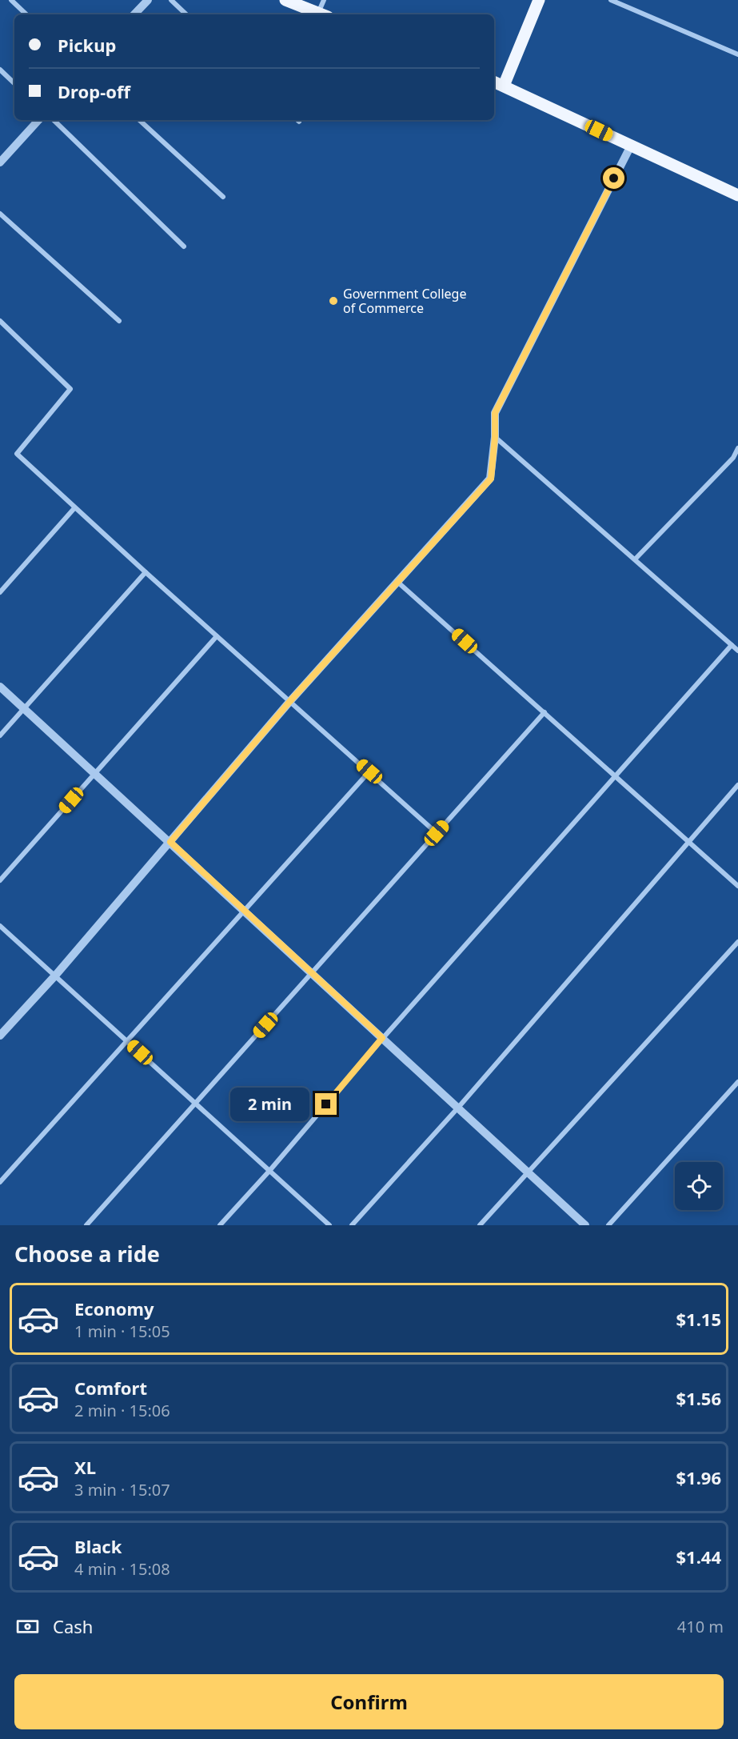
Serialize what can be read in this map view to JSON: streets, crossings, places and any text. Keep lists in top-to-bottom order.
{
  "places": ["Government College of Commerce"],
  "page": {
    "banner": ["Pickup", "Drop-off"],
    "bubble": "2 min",
    "heading": "Choose a ride",
    "list": [
      {
        "name": "Economy",
        "note": "1 min · 15:05",
        "value": "$1.15"
      },
      {
        "name": "Comfort",
        "note": "2 min · 15:06",
        "value": "$1.56"
      },
      {
        "name": "XL",
        "note": "3 min · 15:07",
        "value": "$1.96"
      },
      {
        "name": "Black",
        "note": "4 min · 15:08",
        "value": "$1.44"
      }
    ],
    "pay": ["Cash", "410 m"],
    "buttons": "Confirm"
  }
}
